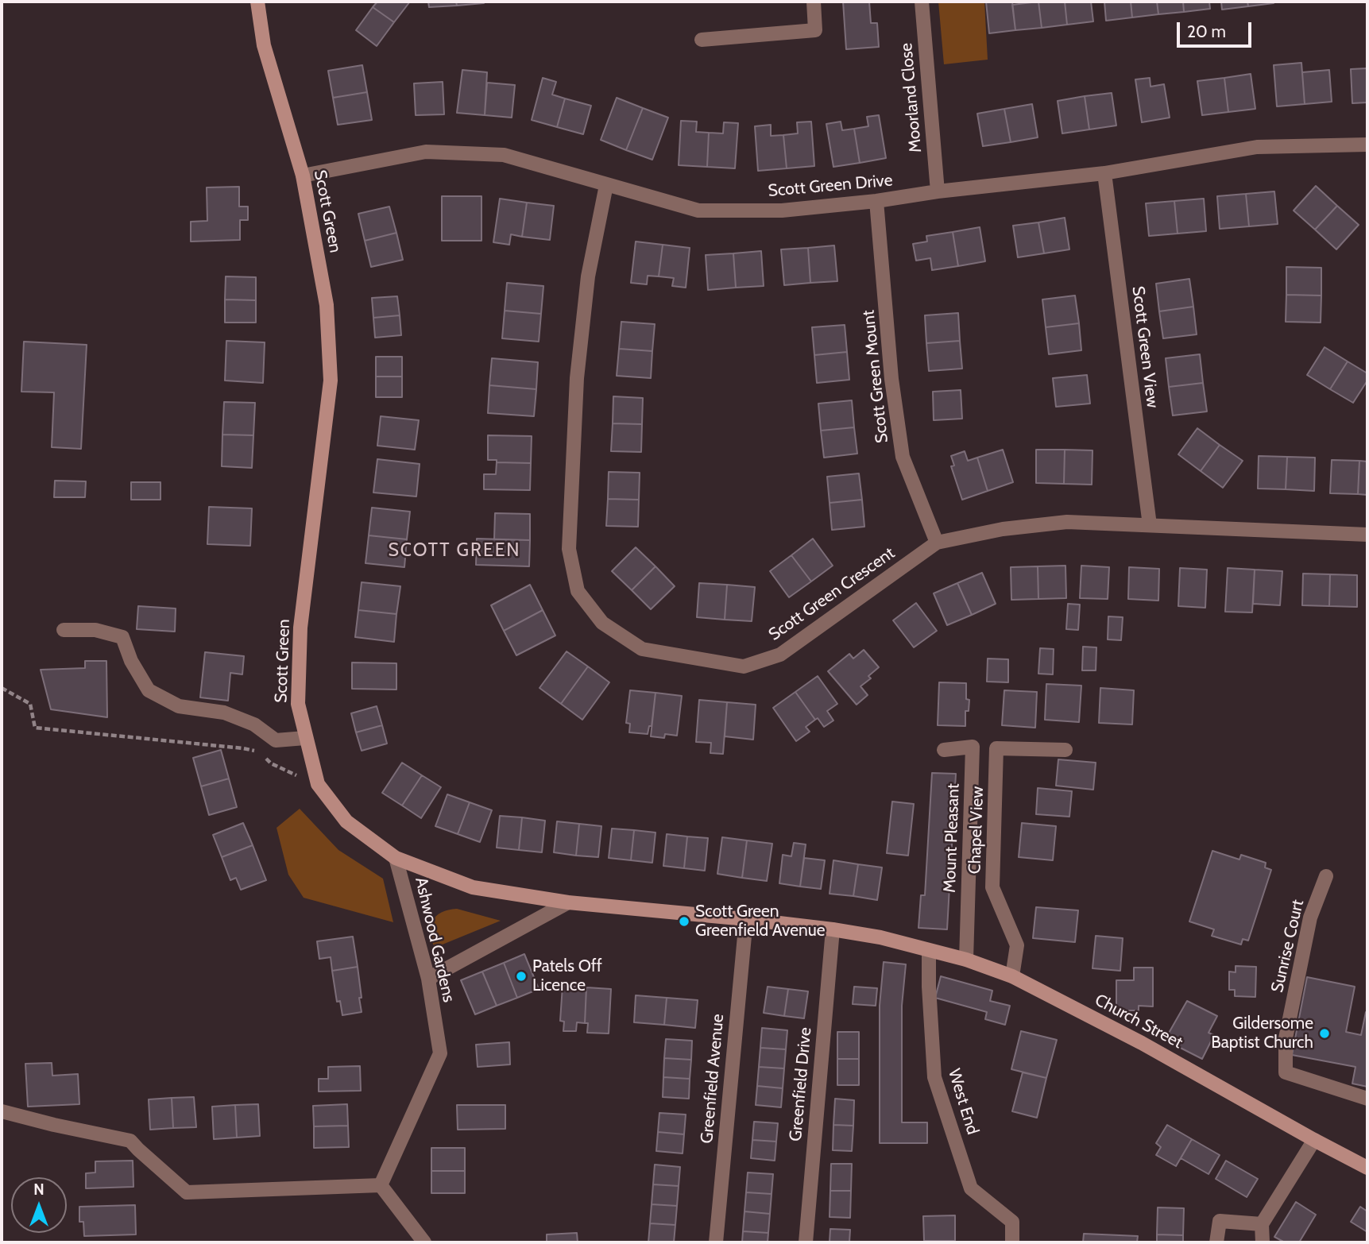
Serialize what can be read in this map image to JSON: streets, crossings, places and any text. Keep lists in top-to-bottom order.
{
  "streets": {
    "main road": ["Scott Green", "Church Street"],
    "street": [
      "Moorland Close",
      "Scott Green Drive",
      "Scott Green View",
      "Scott Green Mount",
      "Scott Green Crescent",
      "Chapel View",
      "Mount Pleasant",
      "Ashwood Gardens",
      "Sunrise Court",
      "Greenfield Avenue",
      "Greenfield Drive",
      "West End"
    ]
  },
  "crossings": [
    ["Moorland Close", "Scott Green Drive"],
    ["Scott Green Drive", "Scott Green"],
    ["Scott Green Drive", "Scott Green View"],
    ["Scott Green Drive", "Scott Green Mount"],
    ["Scott Green Drive", "Scott Green Crescent"],
    ["Scott Green", "Ashwood Gardens"],
    ["Scott Green", "Church Street"],
    ["Scott Green", "Greenfield Avenue"],
    ["Scott Green", "Greenfield Drive"],
    ["Scott Green View", "Scott Green Crescent"],
    ["Scott Green Mount", "Scott Green Crescent"],
    ["Chapel View", "Church Street"],
    ["Mount Pleasant", "Church Street"],
    ["Church Street", "West End"]
  ],
  "districts": ["SCOTT GREEN"],
  "places": ["Scott Green Greenfield Avenue", "Patels Off Licence", "Gildersome Baptist Church"],
  "scale_bar": "20 m",
  "north": "top"
}
